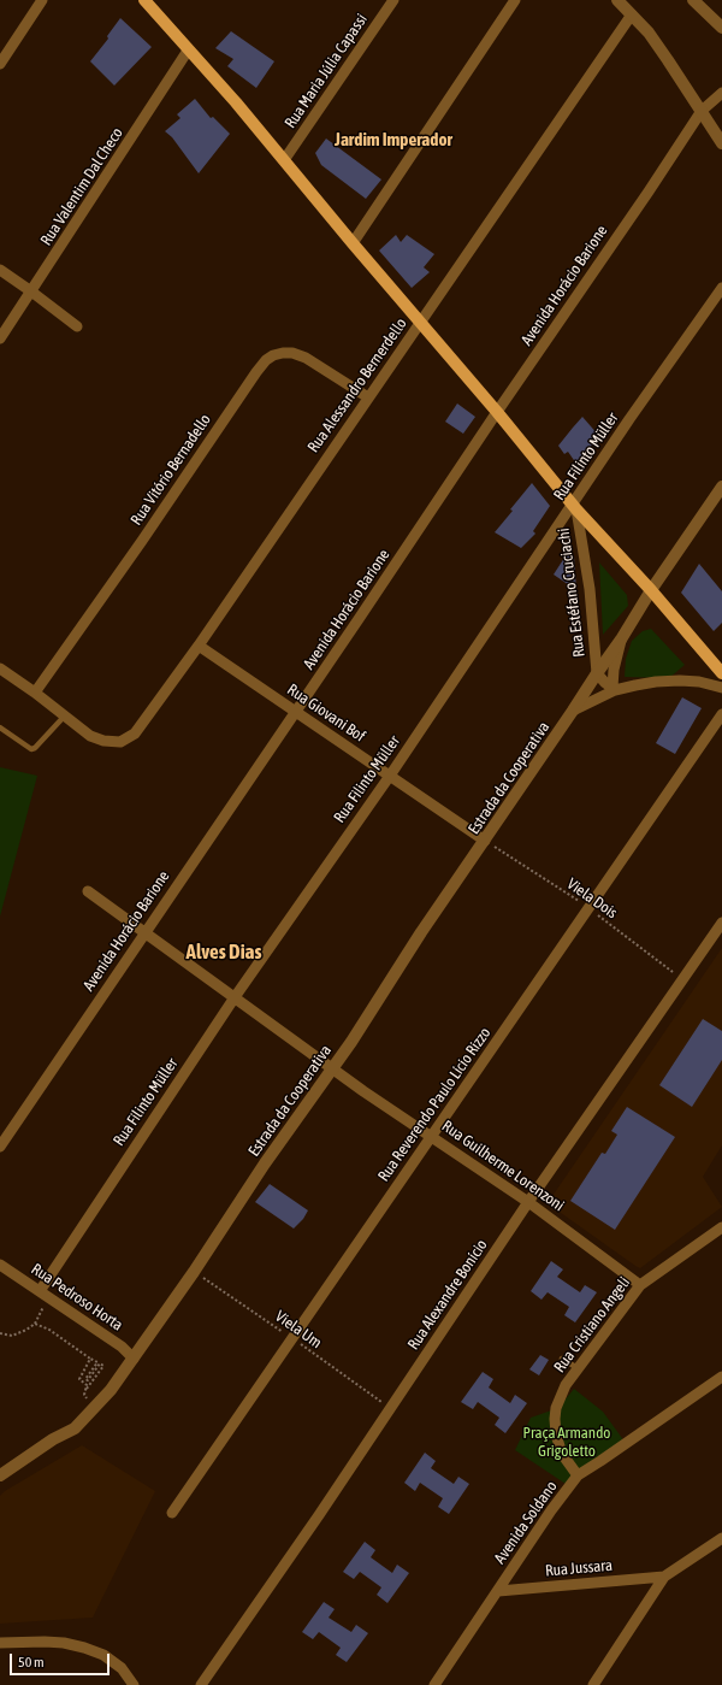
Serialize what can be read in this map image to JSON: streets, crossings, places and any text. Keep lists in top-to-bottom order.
{
  "streets": {
    "street": [
      "Rua Maria Júlia Capassi",
      "Rua Valentim Dal Checo",
      "Avenida Horácio Barione",
      "Rua Alessandro Bernerdello",
      "Rua Filinto Müller",
      "Rua Vitório Bernadello",
      "Rua Estéfano Cruciachi",
      "Rua Giovani Bof",
      "Estrada da Cooperativa",
      "Rua Reverendo Paulo Lício Rizzo",
      "Rua Guilherme Lorenzoni",
      "Rua Alexandre Bonício",
      "Rua Pedroso Horta",
      "Rua Cristiano Angeli",
      "Avenida Soldano",
      "Rua Jussara"
    ],
    "path": ["Viela Dois", "Viela Um"]
  },
  "crossings": [
    ["Avenida Horácio Barione", "Rua Giovani Bof"],
    ["Avenida Horácio Barione", "Rua Guilherme Lorenzoni"],
    ["Rua Alessandro Bernerdello", "Rua Vitório Bernadello"],
    ["Rua Alessandro Bernerdello", "Rua Giovani Bof"],
    ["Rua Filinto Müller", "Rua Estéfano Cruciachi"],
    ["Rua Filinto Müller", "Rua Giovani Bof"],
    ["Rua Filinto Müller", "Rua Guilherme Lorenzoni"],
    ["Rua Filinto Müller", "Rua Pedroso Horta"],
    ["Rua Estéfano Cruciachi", "Estrada da Cooperativa"],
    ["Rua Giovani Bof", "Estrada da Cooperativa"],
    ["Rua Giovani Bof", "Viela Dois"],
    ["Estrada da Cooperativa", "Viela Dois"],
    ["Estrada da Cooperativa", "Rua Guilherme Lorenzoni"],
    ["Estrada da Cooperativa", "Rua Pedroso Horta"],
    ["Estrada da Cooperativa", "Viela Um"],
    ["Viela Dois", "Rua Reverendo Paulo Lício Rizzo"],
    ["Viela Dois", "Rua Alexandre Bonício"],
    ["Rua Reverendo Paulo Lício Rizzo", "Rua Guilherme Lorenzoni"],
    ["Rua Reverendo Paulo Lício Rizzo", "Viela Um"],
    ["Rua Guilherme Lorenzoni", "Rua Alexandre Bonício"],
    ["Rua Guilherme Lorenzoni", "Rua Cristiano Angeli"],
    ["Rua Alexandre Bonício", "Viela Um"],
    ["Rua Cristiano Angeli", "Avenida Soldano"],
    ["Avenida Soldano", "Rua Jussara"]
  ],
  "districts": ["Jardim Imperador", "Alves Dias"],
  "parks": ["Praça Armando Grigoletto"],
  "scale_bar": "50 m"
}
